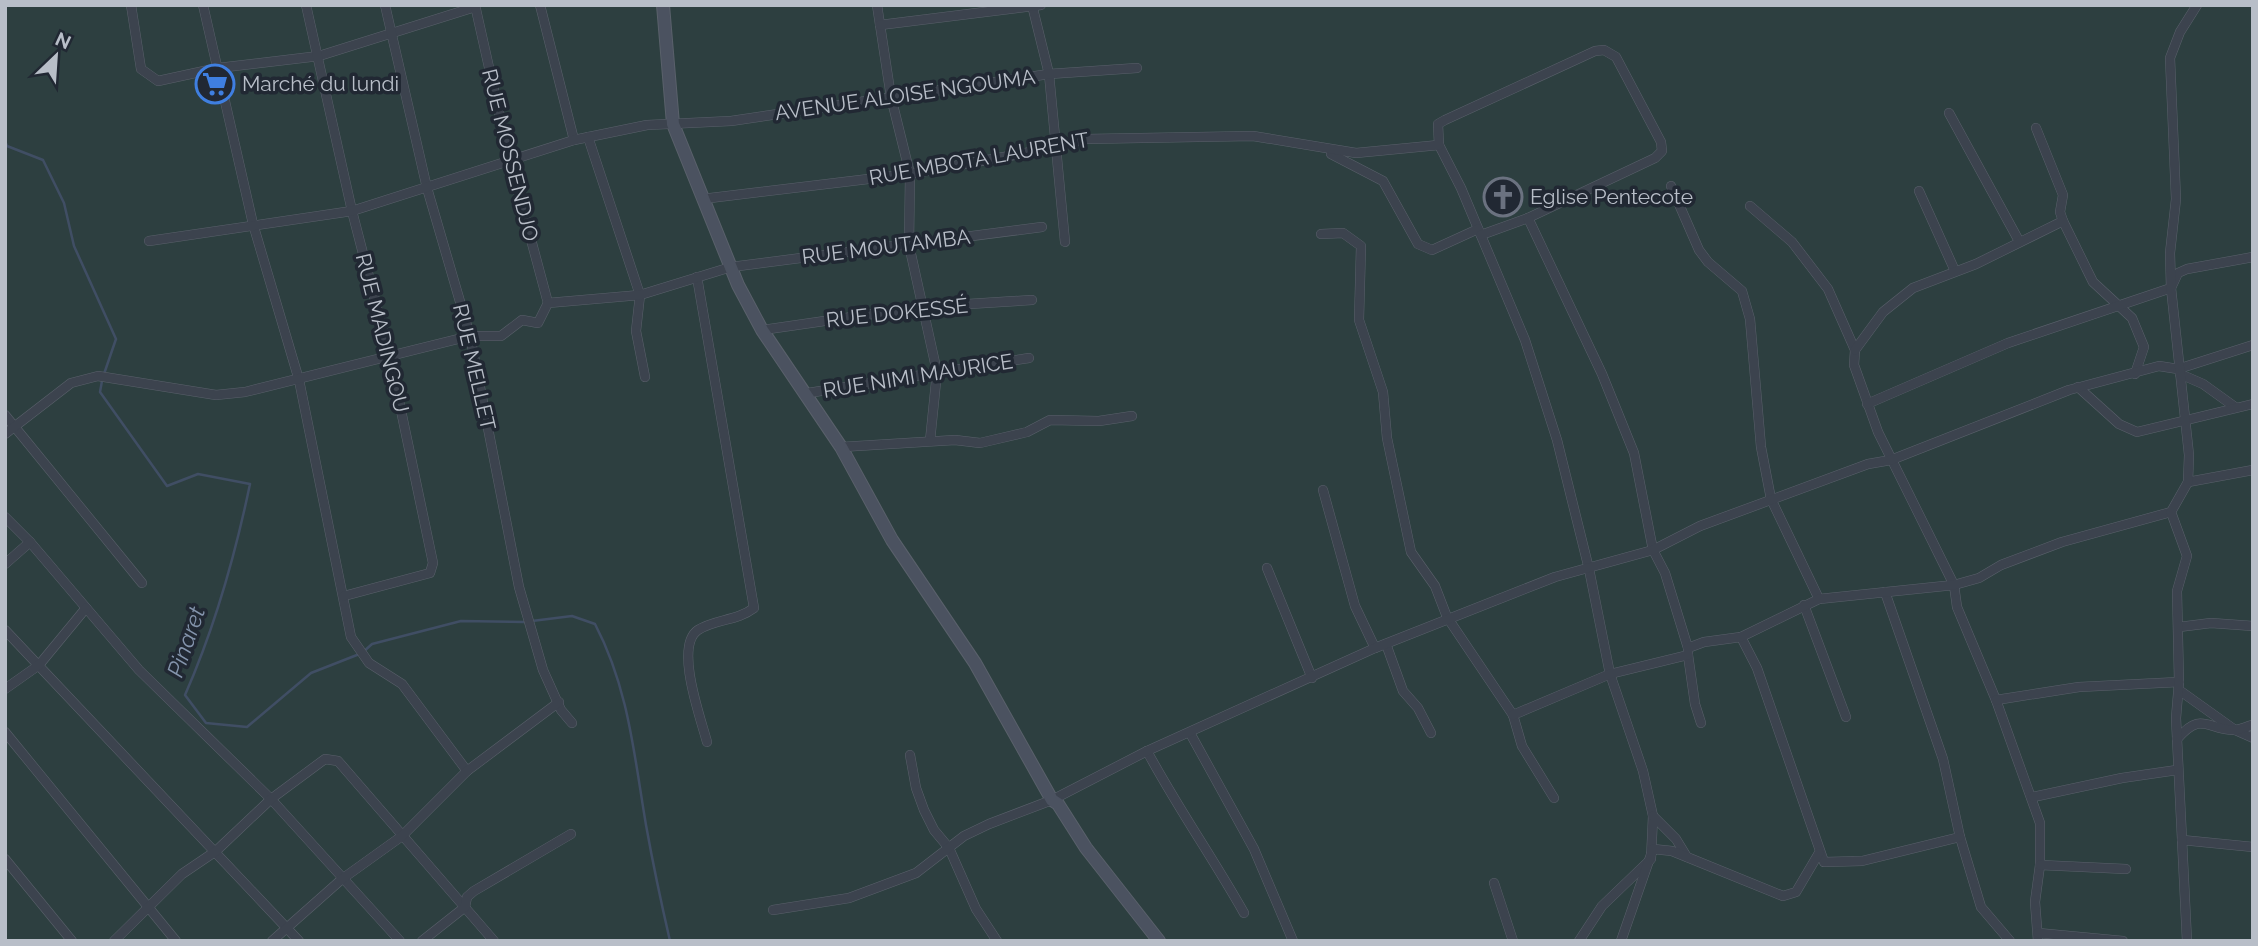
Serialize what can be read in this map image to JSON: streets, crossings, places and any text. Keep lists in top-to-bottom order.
{
  "streets": {
    "street": [
      "AVENUE ALOISE NGOUMA",
      "RUE MOSSENDJO",
      "RUE MBOTA LAURENT",
      "RUE MOUTAMBA",
      "RUE DOKESSÉ",
      "RUE MADINGOU",
      "RUE MELLET",
      "RUE NIMI MAURICE"
    ]
  },
  "crossings": [
    ["AVENUE ALOISE NGOUMA", "RUE MOSSENDJO"],
    ["AVENUE ALOISE NGOUMA", "RUE MADINGOU"],
    ["AVENUE ALOISE NGOUMA", "RUE MELLET"],
    ["RUE MOSSENDJO", "RUE MOUTAMBA"]
  ],
  "water": ["Pinaret"],
  "places": {
    "supermarket": ["Marché du lundi"],
    "church": ["Eglise Pentecote"]
  },
  "north": "top right"
}
